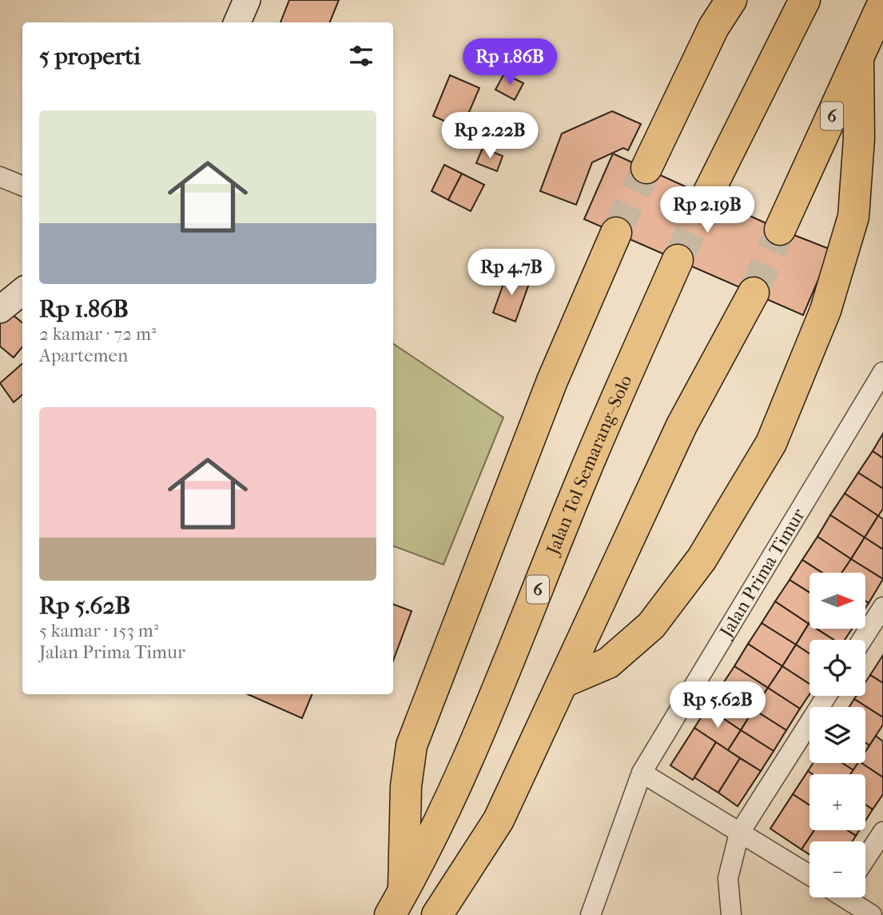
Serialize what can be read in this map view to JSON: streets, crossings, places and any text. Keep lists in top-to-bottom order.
{
  "streets": {
    "highway": ["6", "Jalan Tol Semarang–Solo"],
    "street": ["Jalan Prima Timur"]
  },
  "north": "right",
  "page": {
    "heading": "5 properti",
    "price": [
      "Rp 1.86B",
      "Rp 2.22B",
      "Rp 2.19B",
      "Rp 4.7B",
      "Rp 5.62B"
    ],
    "list": [
      {
        "name": "Rp 1.86B",
        "note": "2 kamar · 72 m² · Apartemen"
      },
      {
        "name": "Rp 5.62B",
        "note": "5 kamar · 153 m² · Jalan Prima Timur"
      }
    ],
    "map_buttons": ["+", "−"]
  }
}
